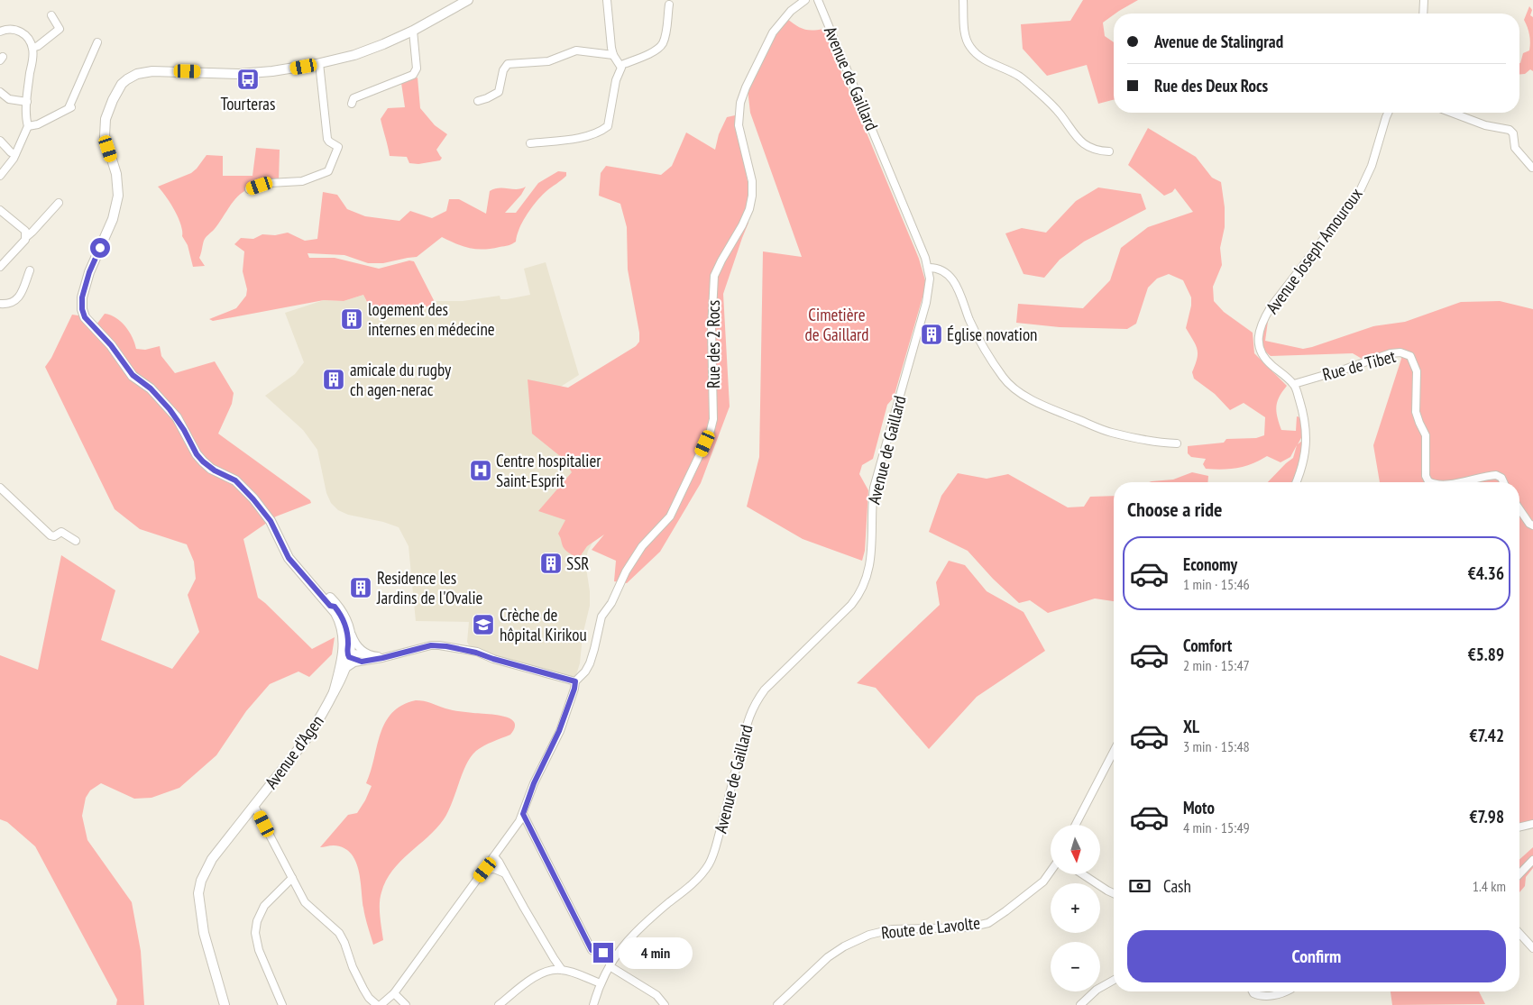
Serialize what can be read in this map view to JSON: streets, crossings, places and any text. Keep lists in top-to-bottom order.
{
  "streets": {
    "main road": ["Avenue d'Agen"],
    "street": [
      "Avenue de Gaillard",
      "Avenue Joseph Amouroux",
      "Rue des 2 Rocs",
      "Rue de Tibet",
      "Route de Lavolte"
    ]
  },
  "crossings": [
    ["Avenue Joseph Amouroux", "Rue de Tibet"]
  ],
  "parks": ["Cimetière de Gaillard"],
  "places": {
    "bus stop": ["Tourteras"],
    "building": [
      "logement des internes en médecine",
      "Église novation",
      "amicale du rugby ch agen-nerac",
      "SSR",
      "Residence les Jardins de l'Ovalie"
    ],
    "hospital": ["Centre hospitalier Saint-Esprit"],
    "school or university": ["Crèche de hôpital Kirikou"]
  },
  "north": "bottom",
  "page": {
    "banner": ["Avenue de Stalingrad", "Rue des Deux Rocs"],
    "heading": "Choose a ride",
    "list": [
      {
        "name": "Economy",
        "note": "1 min · 15:46",
        "value": "€4.36"
      },
      {
        "name": "Comfort",
        "note": "2 min · 15:47",
        "value": "€5.89"
      },
      {
        "name": "XL",
        "note": "3 min · 15:48",
        "value": "€7.42"
      },
      {
        "name": "Moto",
        "note": "4 min · 15:49",
        "value": "€7.98"
      }
    ],
    "map_buttons": ["+", "−"],
    "pay": ["Cash", "1.4 km"],
    "buttons": "Confirm",
    "bubble": "4 min"
  }
}
